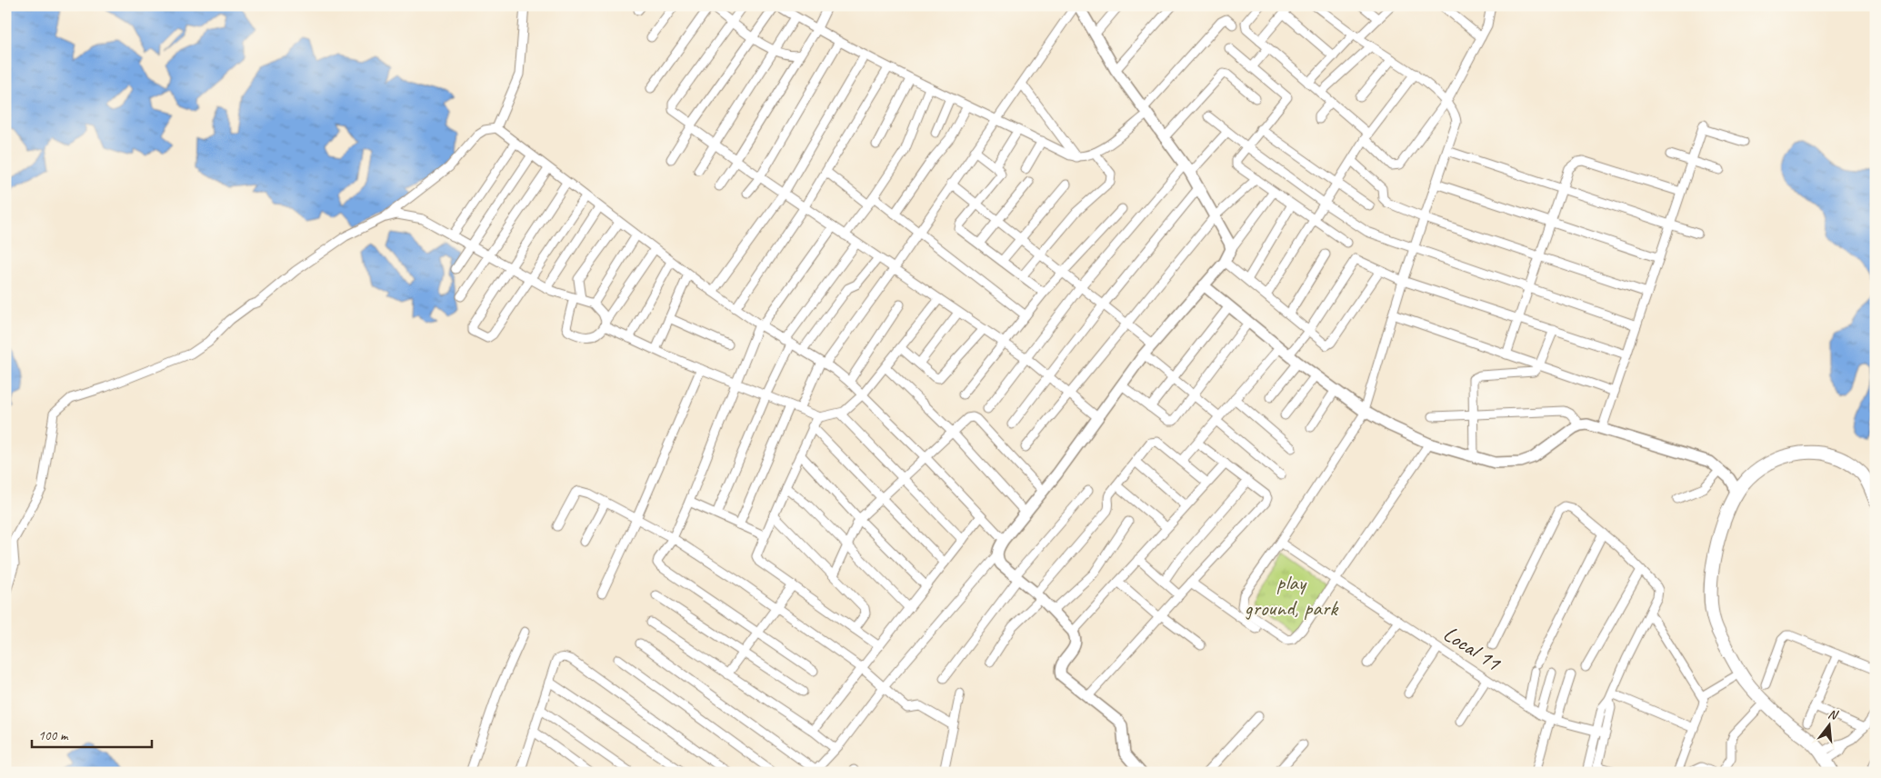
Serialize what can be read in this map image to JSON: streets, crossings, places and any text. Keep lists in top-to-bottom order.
{
  "streets": {
    "street": ["Local 11"]
  },
  "parks": ["play ground, park"],
  "scale_bar": "100 m",
  "north": "top"
}
